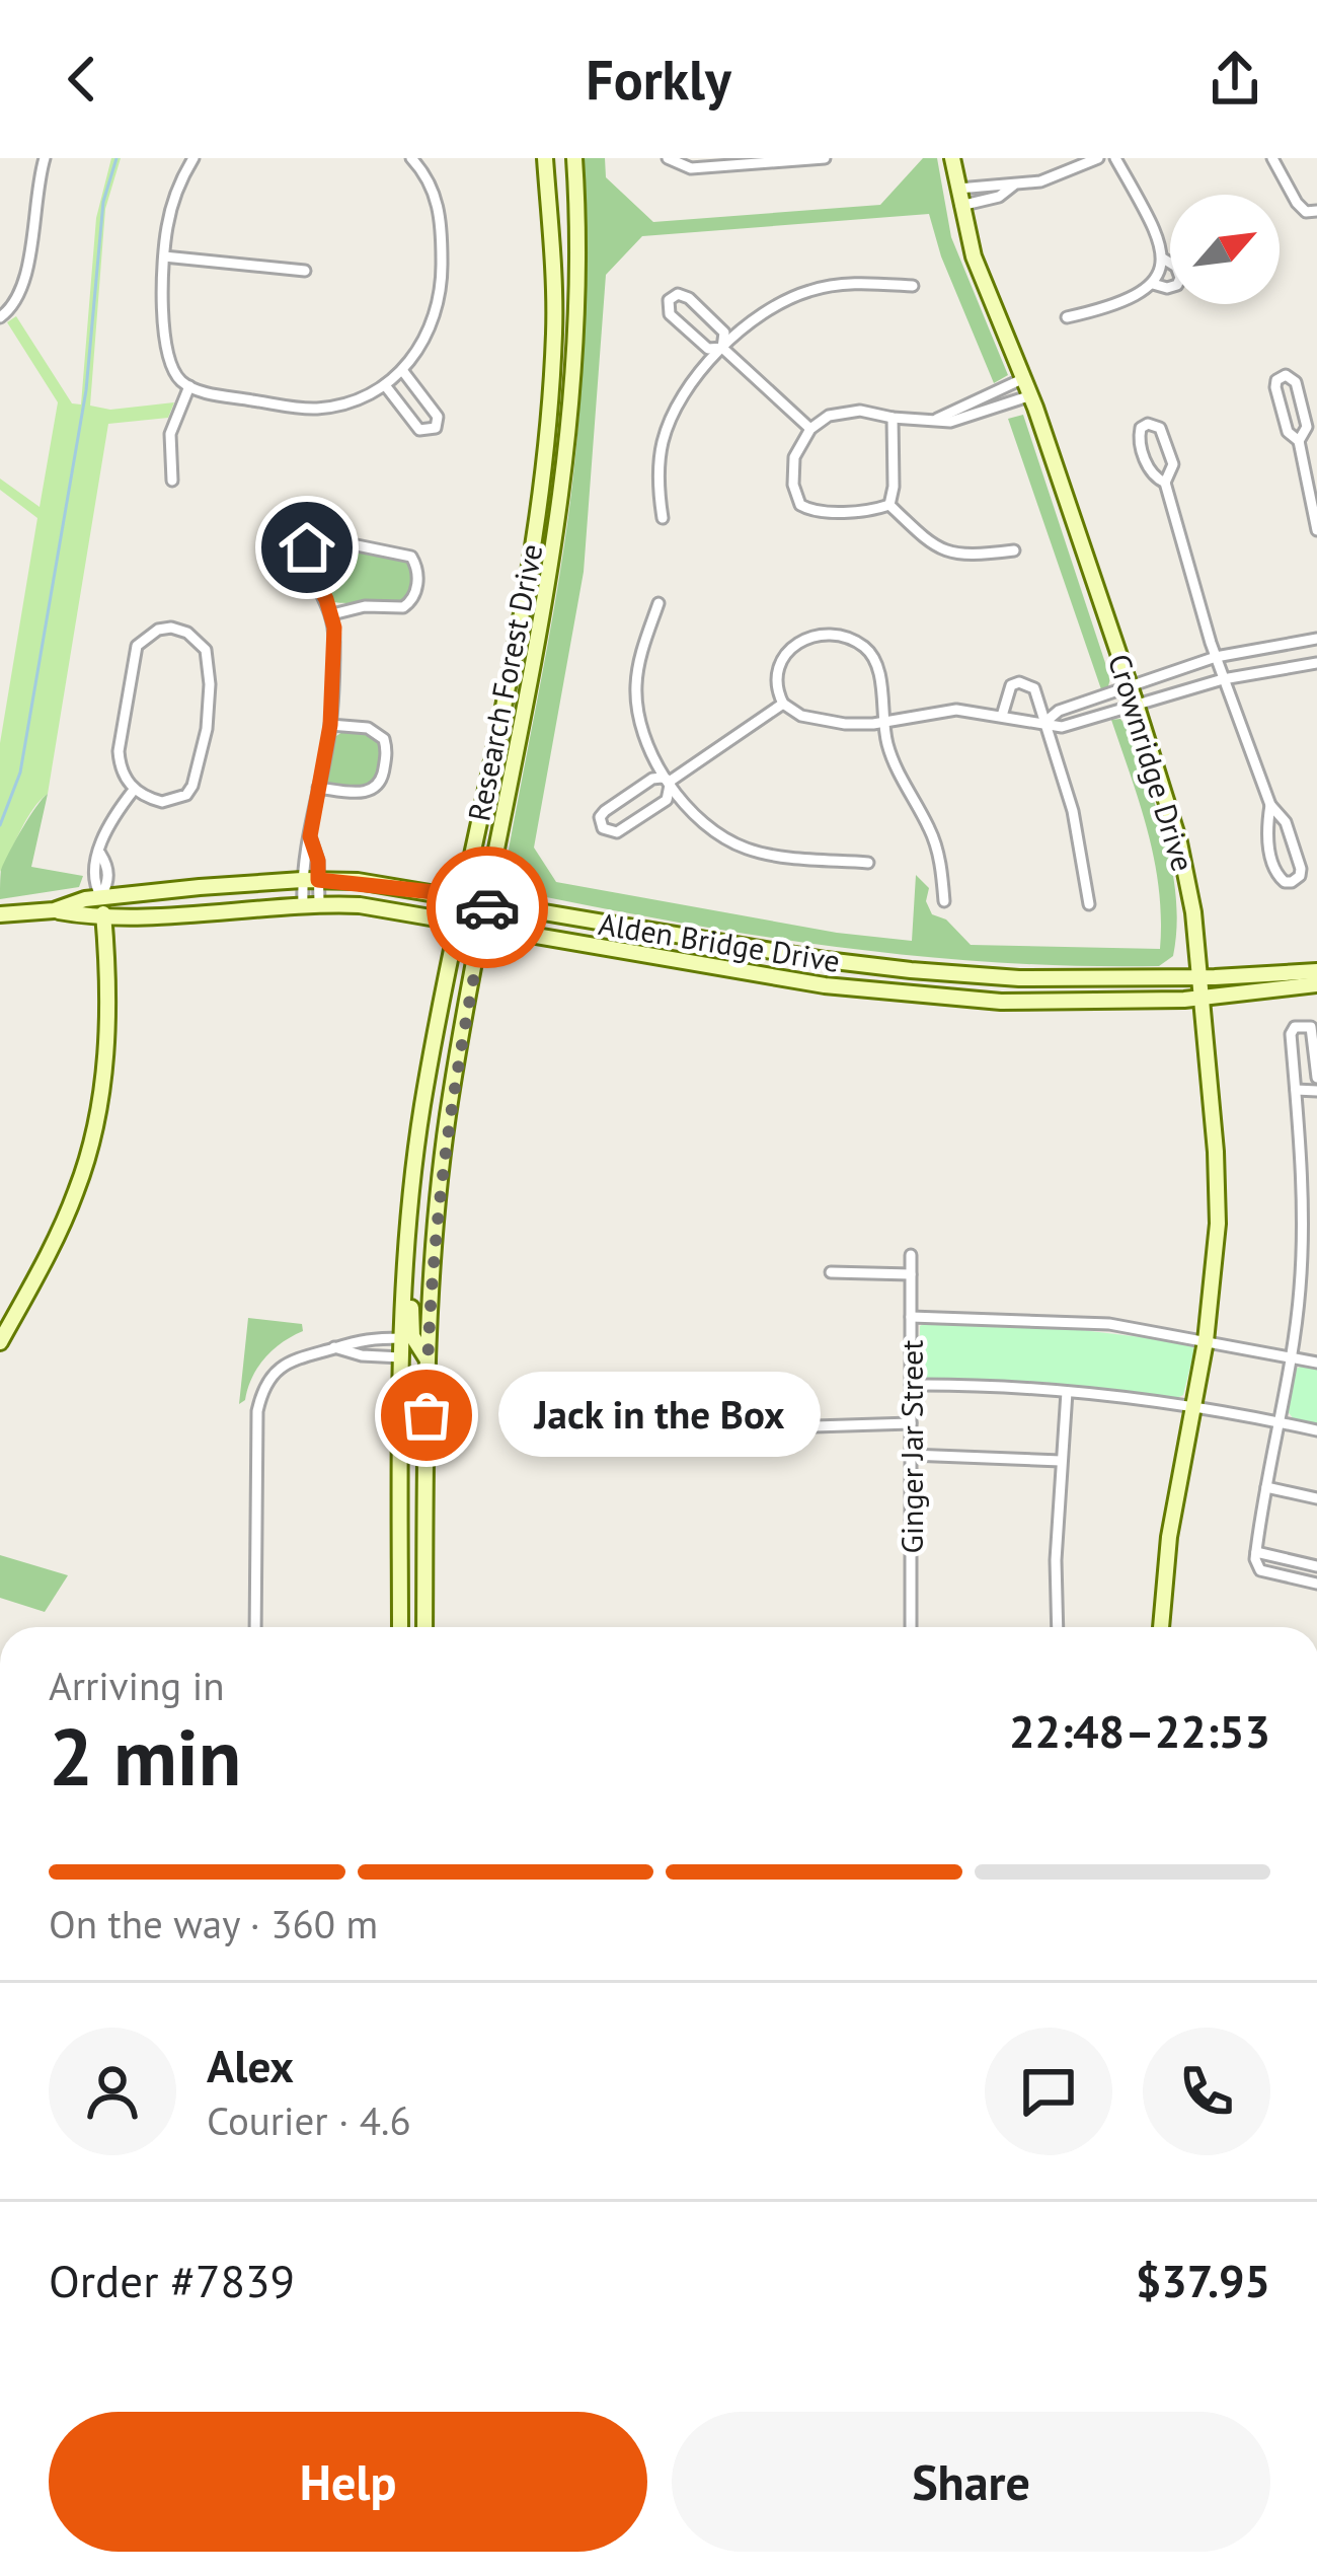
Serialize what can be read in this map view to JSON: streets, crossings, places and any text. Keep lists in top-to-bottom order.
{
  "streets": {
    "street": [
      "Research Forest Drive",
      "Crownridge Drive",
      "Alden Bridge Drive",
      "Ginger Jar Street"
    ]
  },
  "crossings": [
    ["Research Forest Drive", "Alden Bridge Drive"],
    ["Crownridge Drive", "Alden Bridge Drive"]
  ],
  "places": ["Jack in the Box"],
  "north": "top right",
  "page": {
    "header": "Forkly",
    "bubble": "Jack in the Box",
    "heading": ["2 min", "Arriving in", "22:48–22:53"],
    "panel": [
      "Alex",
      "Courier · 4.6",
      "Order #7839",
      "$37.95"
    ],
    "bar": "On the way · 360 m",
    "buttons": ["Help", "Share"]
  }
}
